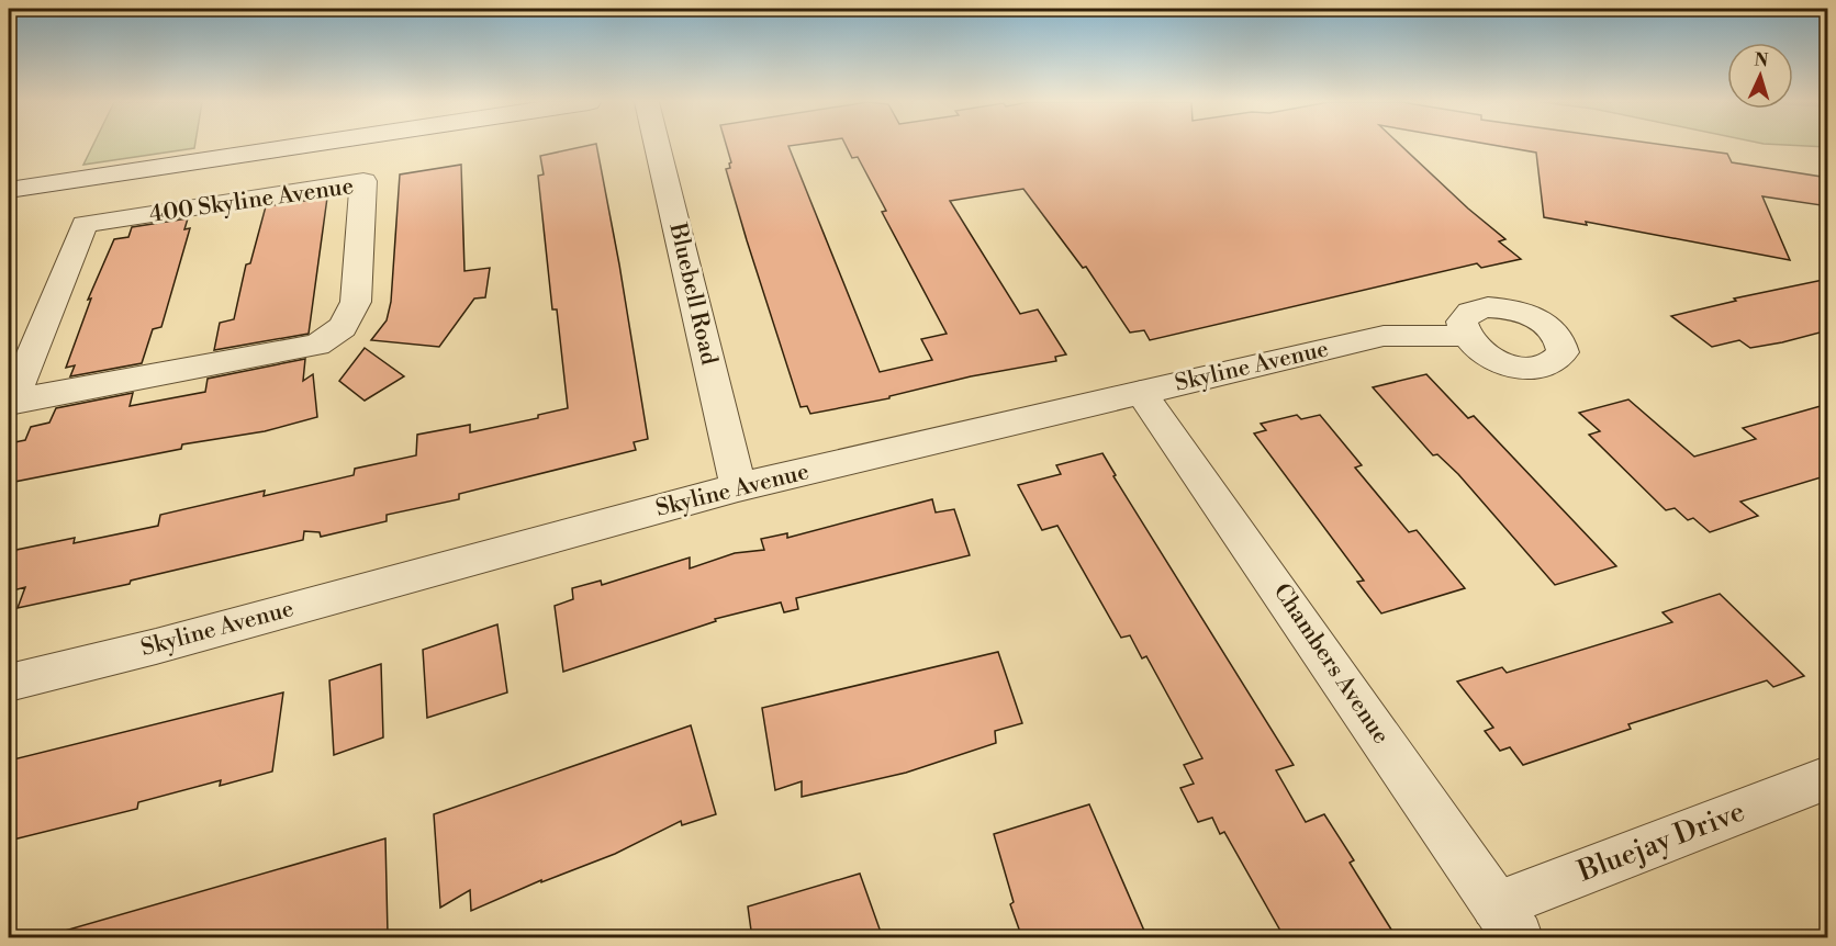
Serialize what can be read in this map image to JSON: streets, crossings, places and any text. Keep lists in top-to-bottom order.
{
  "streets": {
    "street": [
      "400 Skyline Avenue",
      "Bluebell Road",
      "Skyline Avenue",
      "Chambers Avenue",
      "Bluejay Drive"
    ]
  },
  "crossings": [
    ["Bluebell Road", "Skyline Avenue"],
    ["Skyline Avenue", "Chambers Avenue"],
    ["Chambers Avenue", "Bluejay Drive"]
  ],
  "north": "top"
}
